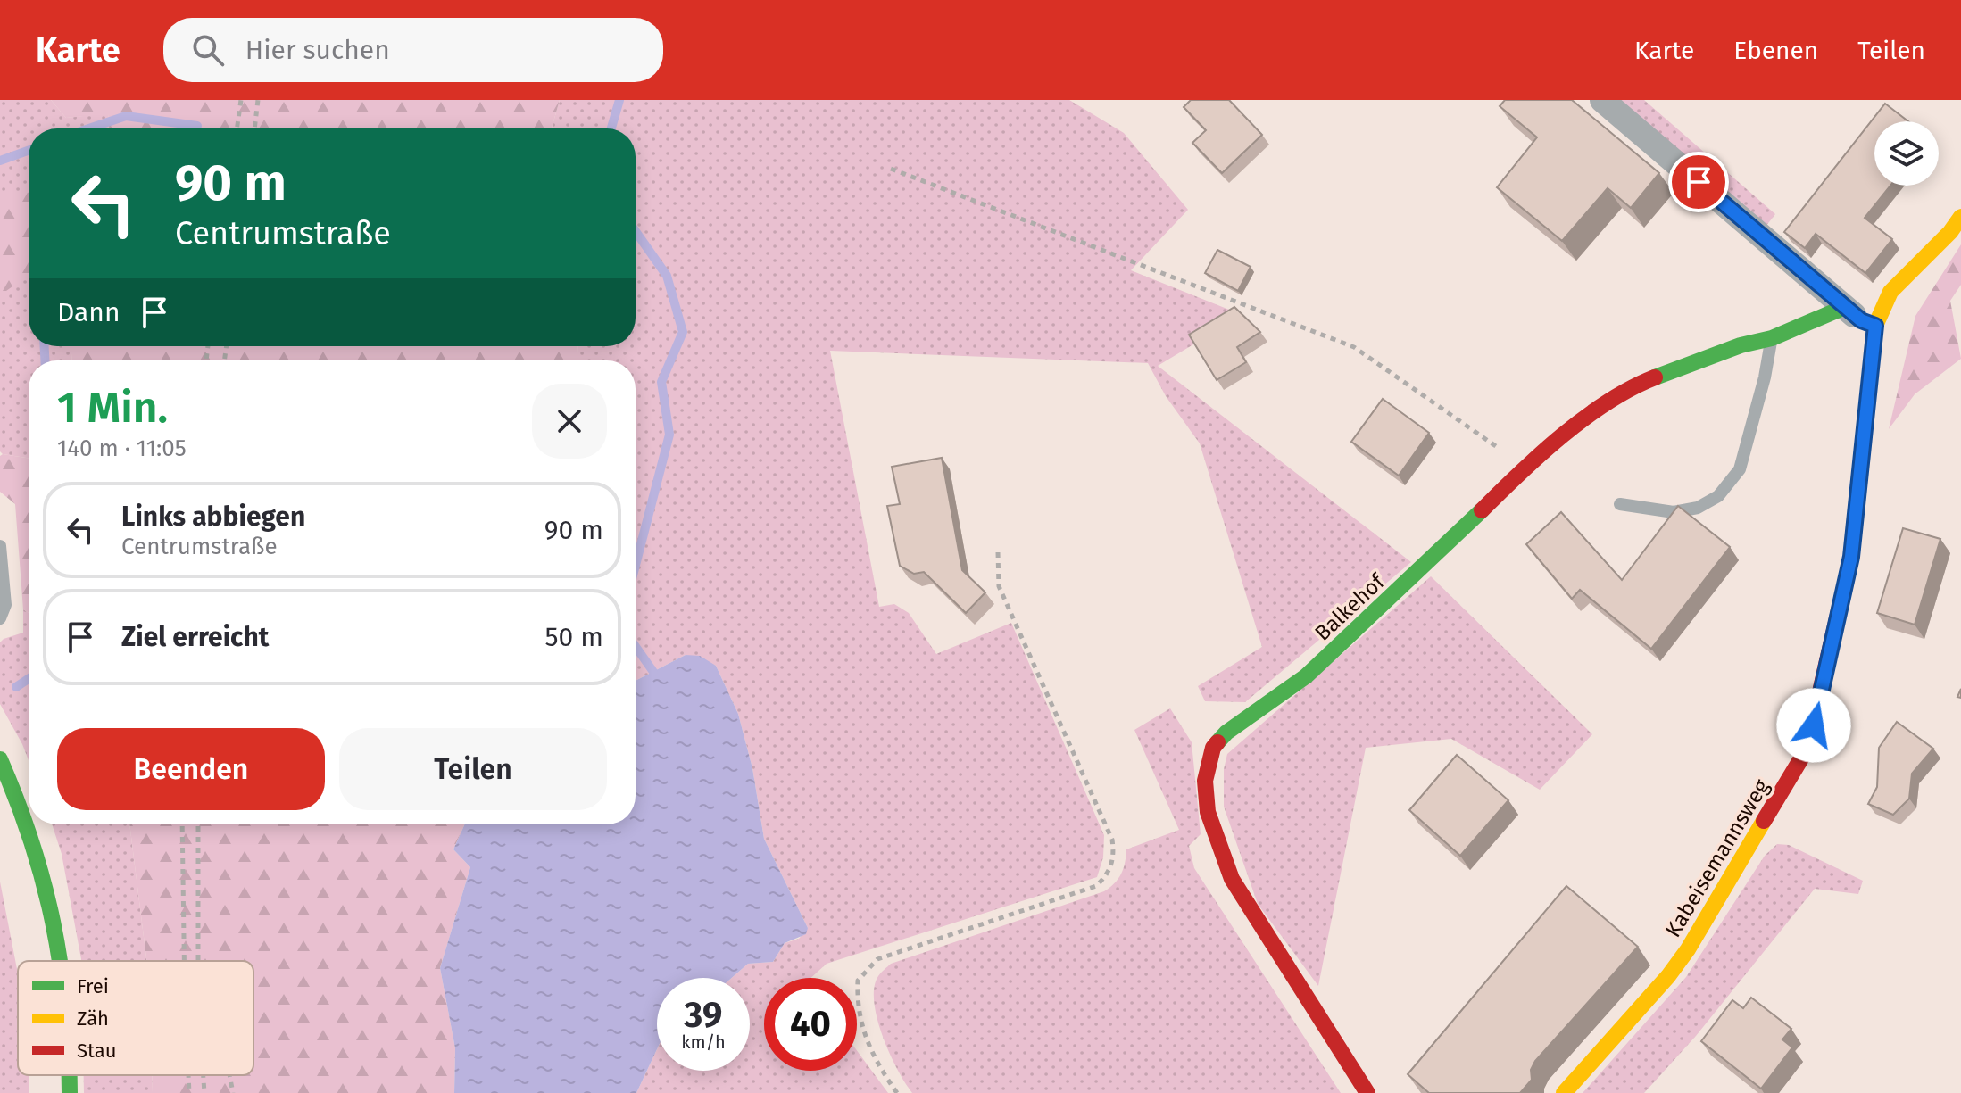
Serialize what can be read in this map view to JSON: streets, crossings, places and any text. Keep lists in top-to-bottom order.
{
  "streets": {
    "street": ["Balkehof", "Kabeisemannsweg"]
  },
  "legend": ["Frei", "Zäh", "Stau"],
  "page": {
    "header": "Karte",
    "search": "Hier suchen",
    "nav": ["Karte", "Ebenen", "Teilen"],
    "turn": ["90 m", "Centrumstraße"],
    "then": "Dann",
    "heading": ["1 Min.", "140 m · 11:05"],
    "list": [
      {
        "name": "Links abbiegen",
        "note": "Centrumstraße",
        "value": "90 m"
      },
      {
        "name": "Ziel erreicht",
        "value": "50 m"
      }
    ],
    "buttons": ["Beenden", "Teilen"],
    "speed": "39 km/h",
    "limit": "40"
  }
}
